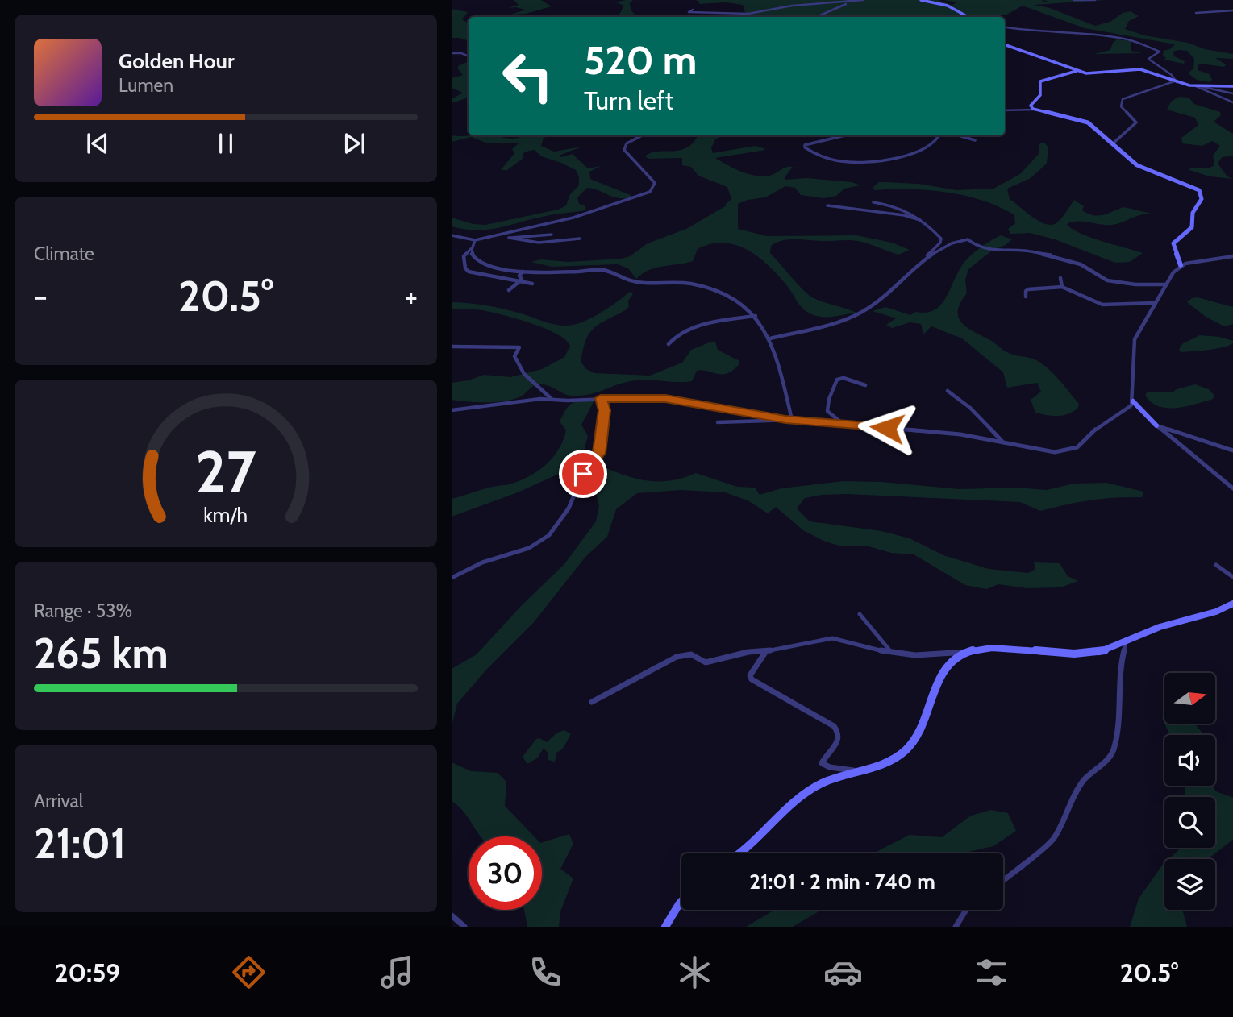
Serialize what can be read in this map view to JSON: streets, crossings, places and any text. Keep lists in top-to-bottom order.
{
  "north": "right",
  "page": {
    "turn": ["520 m", "Turn left"],
    "song": ["Golden Hour", "Lumen"],
    "tile": [
      "Climate",
      ["Range · 53%", "265 km"],
      ["Arrival", "21:01"]
    ],
    "heat": ["−", "20.5°", "+"],
    "limit": "30",
    "trip": "21:01 · 2 min · 740 m",
    "tabs": ["20:59", "20.5°"],
    "gauge": ["27", "km/h"]
  }
}
